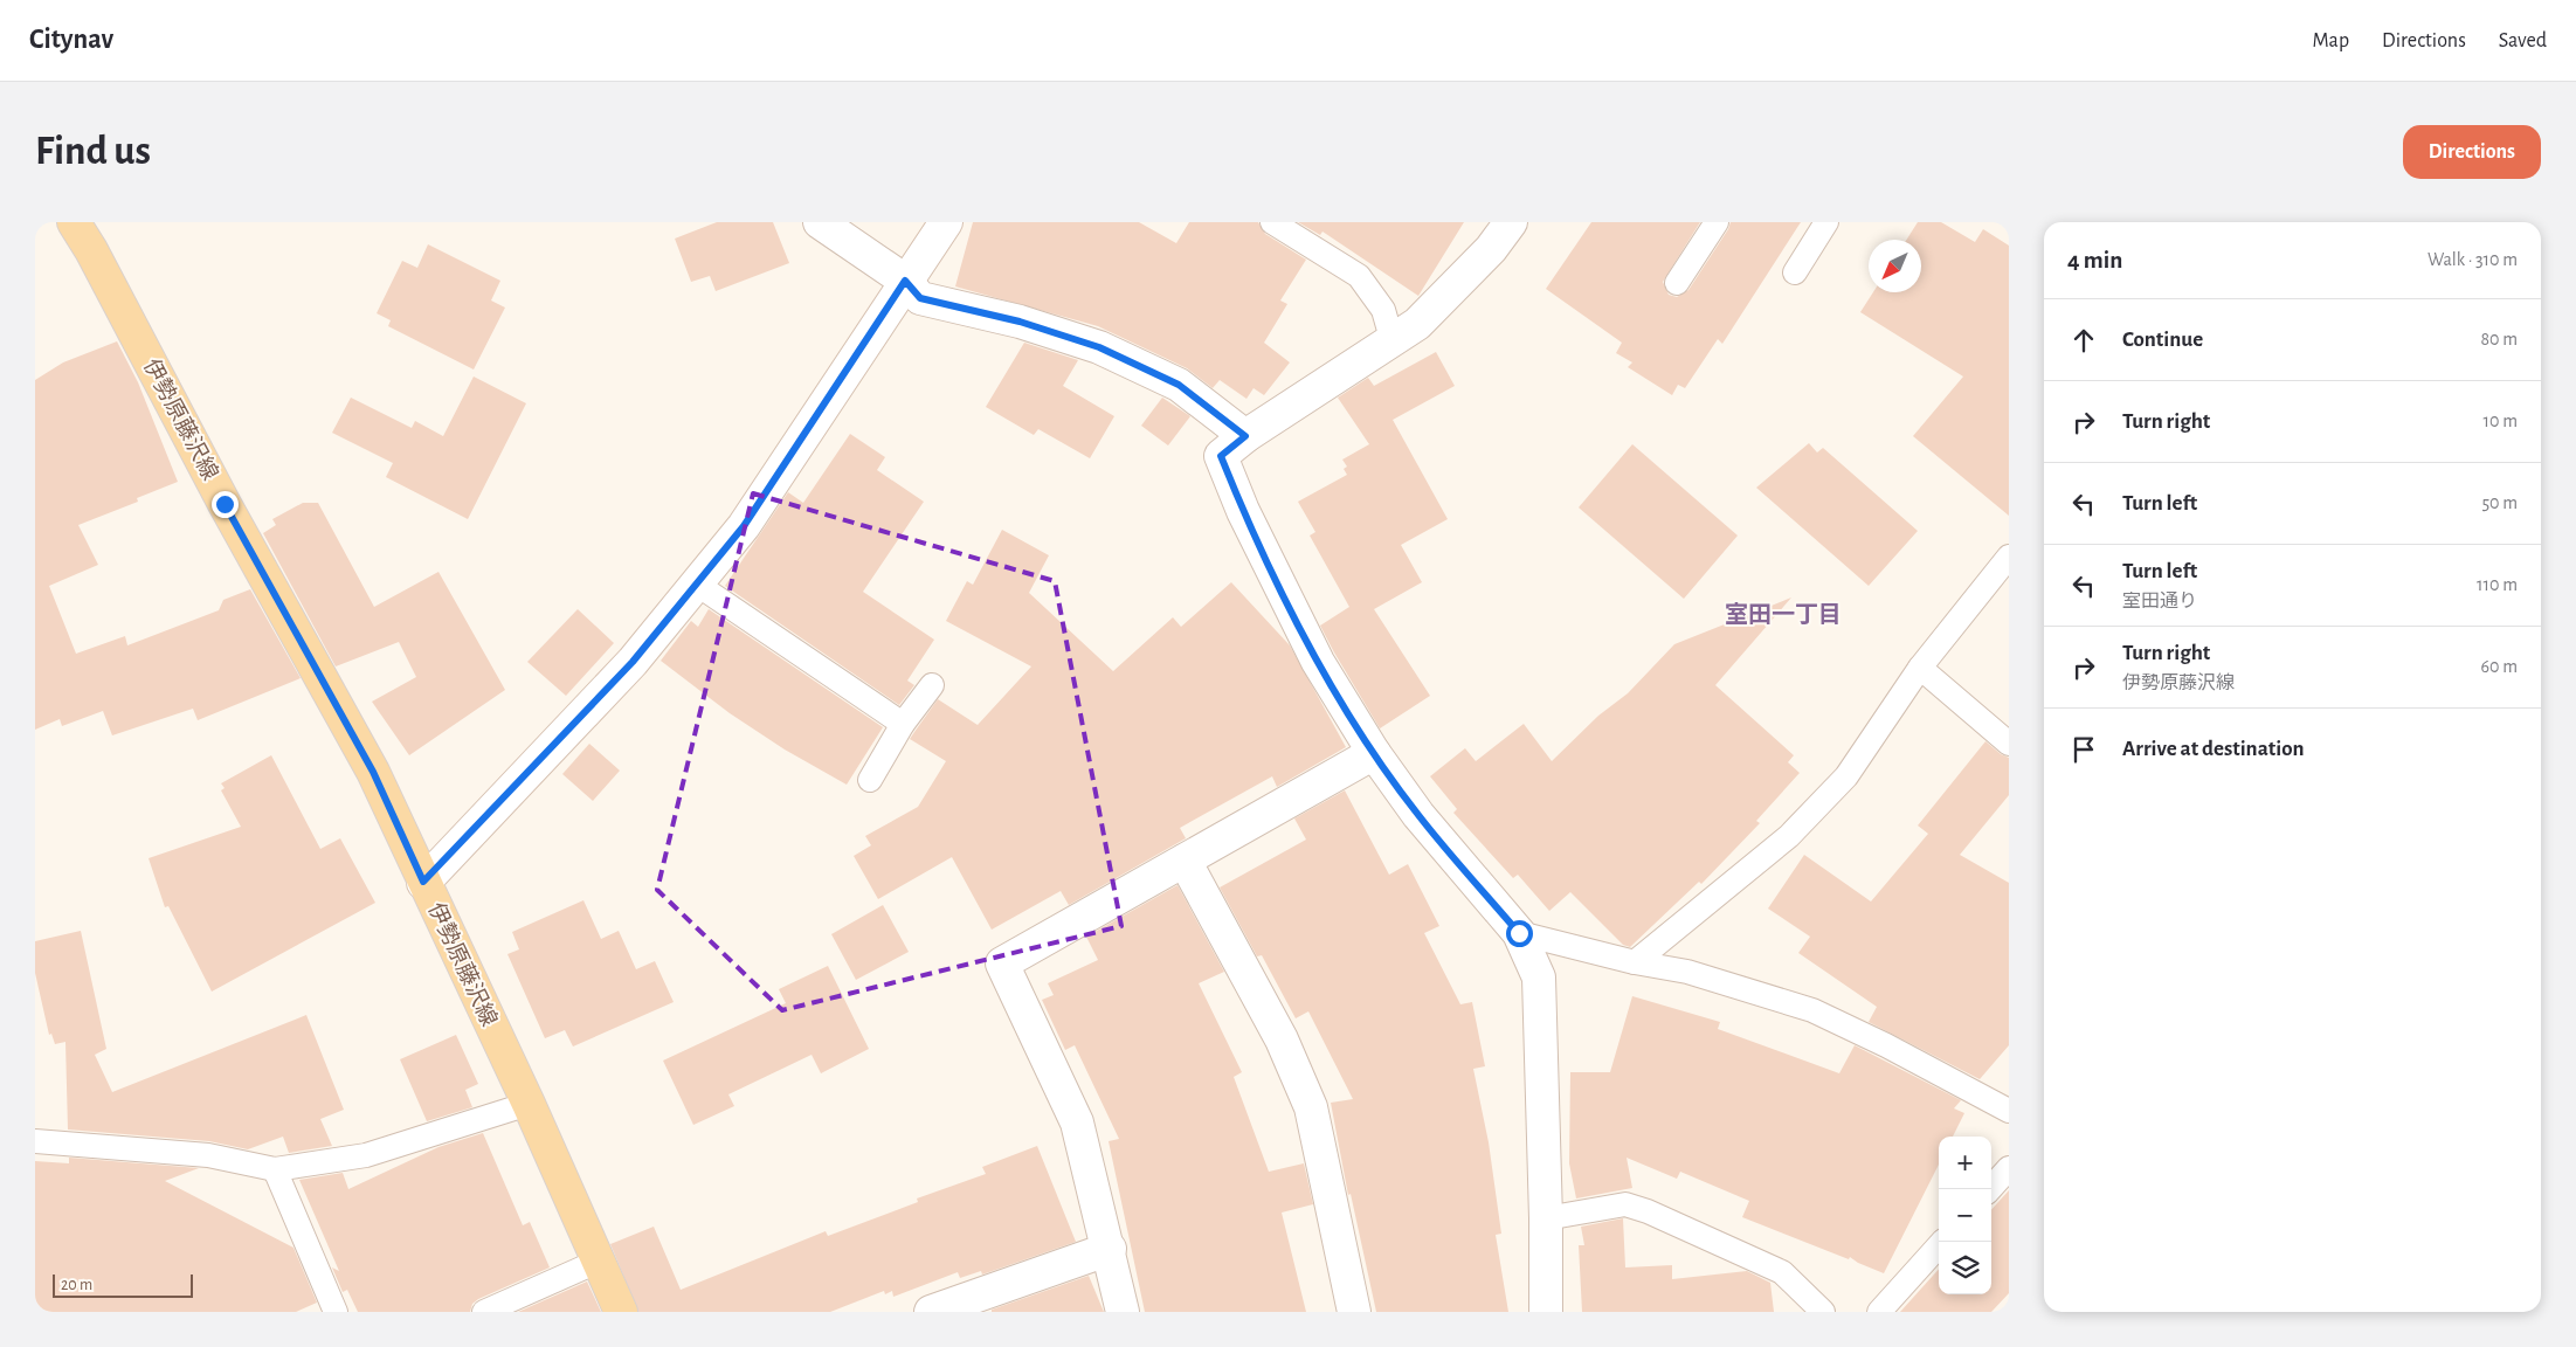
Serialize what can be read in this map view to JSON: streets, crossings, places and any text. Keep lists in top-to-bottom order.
{
  "streets": {
    "main road": ["伊勢原藤沢線"]
  },
  "districts": ["室田一丁目"],
  "scale_bar": "20 m",
  "north": "bottom left",
  "page": {
    "header": "Citynav",
    "nav": ["Map", "Directions", "Saved"],
    "buttons": "Directions",
    "title": "Find us",
    "heading": ["4 min", "Walk · 310 m"],
    "list": [
      ["Continue", "80 m"],
      ["Turn right", "10 m"],
      ["Turn left", "50 m"],
      ["Turn left", "室田通り", "110 m"],
      ["Turn right", "伊勢原藤沢線", "60 m"],
      "Arrive at destination"
    ],
    "map_buttons": ["+", "−"],
    "scale": "20 m"
  }
}
